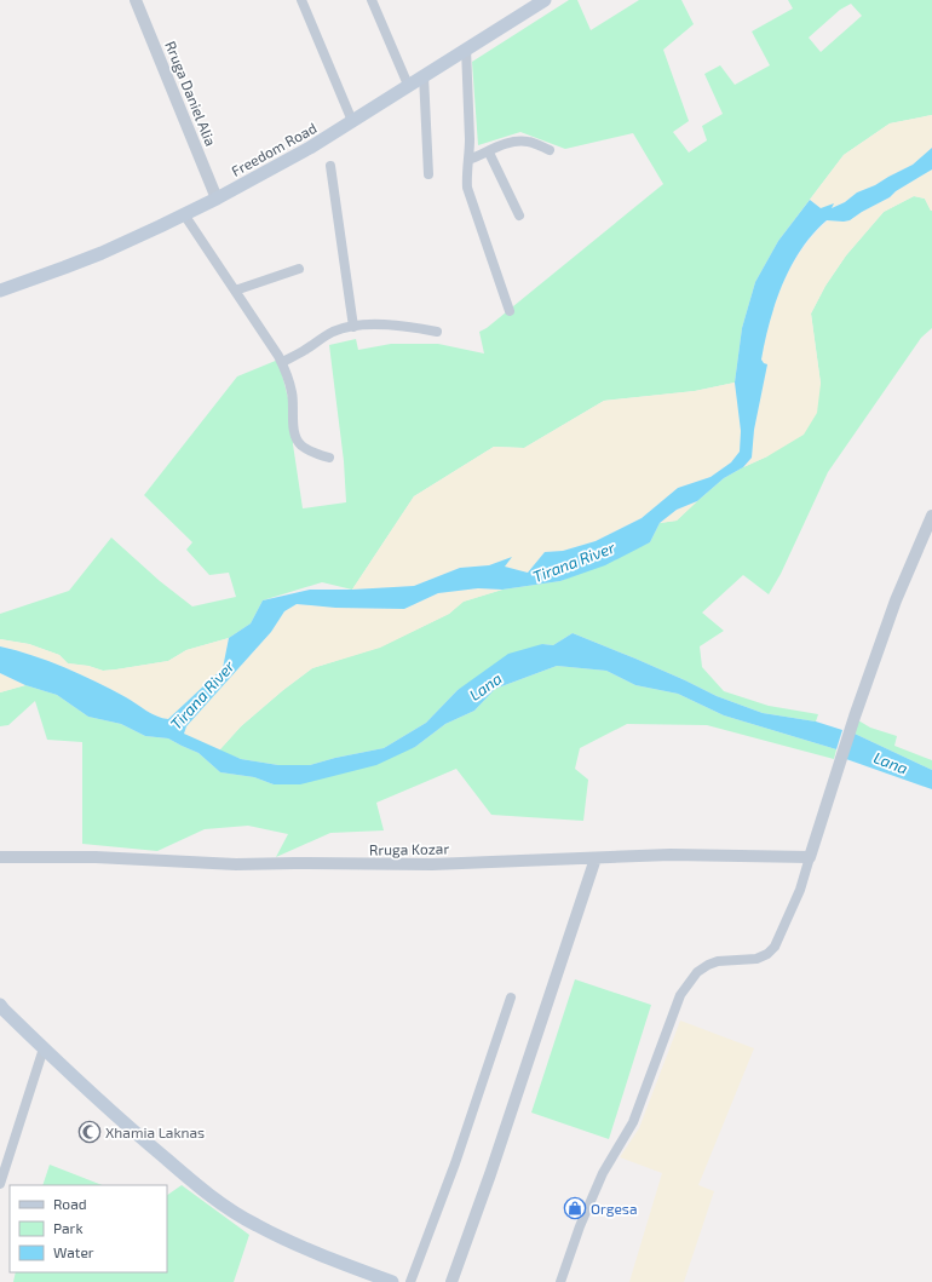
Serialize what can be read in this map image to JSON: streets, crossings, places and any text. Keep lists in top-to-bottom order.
{
  "streets": {
    "main road": ["Freedom Road"],
    "street": ["Rruga Daniel Alia", "Rruga Kozar"]
  },
  "crossings": [
    ["Rruga Daniel Alia", "Freedom Road"]
  ],
  "water": ["Tirana River", "Lana"],
  "places": {
    "mosque": ["Xhamia Laknas"],
    "shop": ["Orgesa"]
  },
  "legend": ["Road", "Park", "Water"]
}
